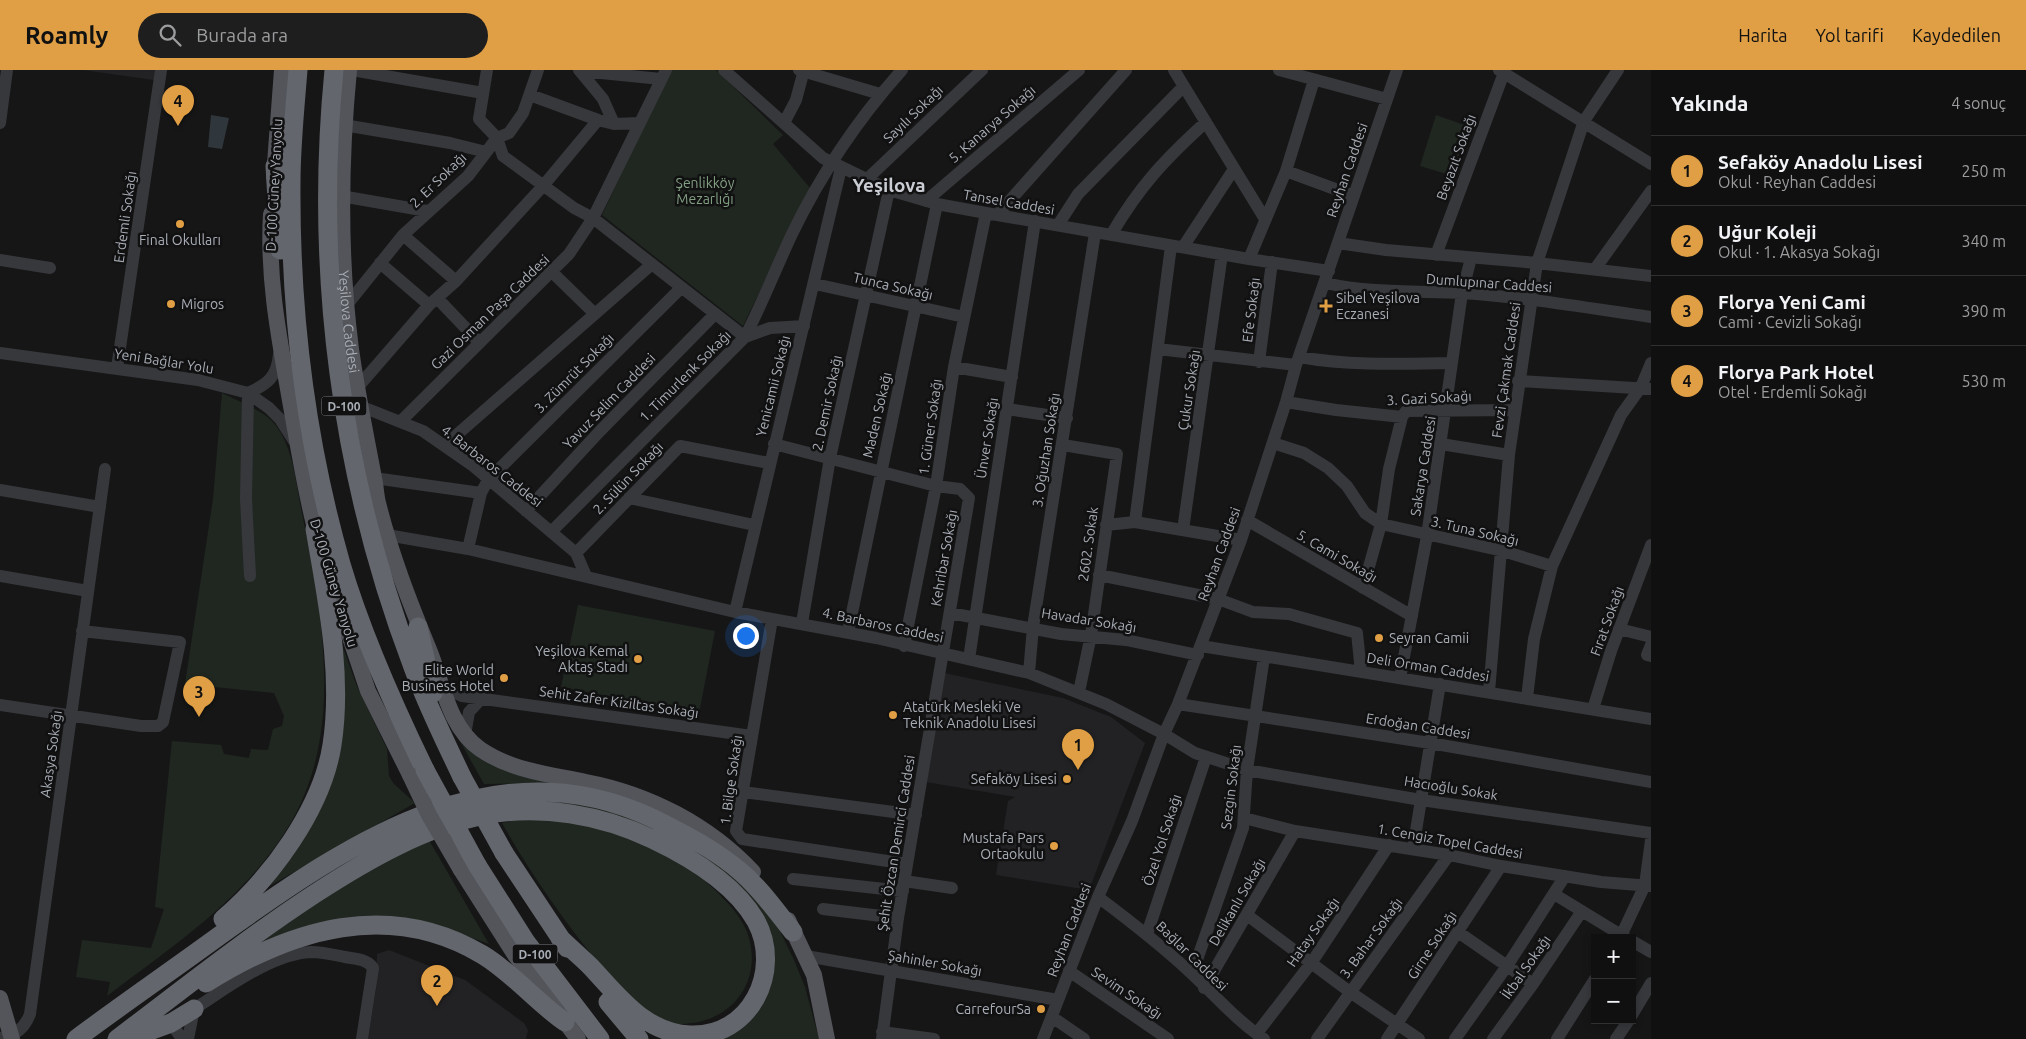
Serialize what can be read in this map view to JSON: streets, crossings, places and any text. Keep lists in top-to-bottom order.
{
  "streets": {
    "highway": ["D-100"],
    "main road": ["D-100 Güney Yanyolu", "Yeşilova Caddesi"],
    "street": [
      "Sayılı Sokağı",
      "5. Kanarya Sokağı",
      "Beyazıt Sokağı",
      "Reyhan Caddesi",
      "2. Er Sokağı",
      "Tansel Caddesi",
      "Erdemli Sokağı",
      "Dumlupınar Caddesi",
      "Tunca Sokağı",
      "Efe Sokağı",
      "Gazi Osman Paşa Caddesi",
      "Yeni Bağlar Yolu",
      "Fevzi Çakmak Caddesi",
      "3. Zümrüt Sokağı",
      "1. Timurlenk Sokağı",
      "Yenicamii Sokağı",
      "Çukur Sokağı",
      "3. Gazi Sokağı",
      "Yavuz Selim Caddesi",
      "2. Demir Sokağı",
      "Maden Sokağı",
      "1. Güner Sokağı",
      "Ünver Sokağı",
      "3. Oğuzhan Sokağı",
      "4. Barbaros Caddesi",
      "Sakarya Caddesi",
      "2. Sülün Sokağı",
      "3. Tuna Sokağı",
      "2602. Sokak",
      "5. Cami Sokağı",
      "Kehribar Sokağı",
      "Havadar Sokağı",
      "Fırat Sokağı",
      "Deli Orman Caddesi",
      "Sehit Zafer Kiziltas Sokağı",
      "Erdoğan Caddesi",
      "Akasya Sokağı",
      "1. Bilge Sokağı",
      "Sezgin Sokağı",
      "Hacıoğlu Sokak",
      "Özel Yol Sokağı",
      "1. Cengiz Topel Caddesi",
      "Şehit Özcan Demirci Caddesi",
      "Delikanlı Sokağı",
      "Hatay Sokağı",
      "3. Bahar Sokağı",
      "Girne Sokağı",
      "Bağlar Caddesi",
      "Şahinler Sokağı",
      "İkbal Sokağı",
      "Sevim Sokağı"
    ]
  },
  "crossings": [
    ["Sayılı Sokağı", "Tansel Caddesi"],
    ["5. Kanarya Sokağı", "Tansel Caddesi"],
    ["5. Kanarya Sokağı", "Maden Sokağı"],
    ["Reyhan Caddesi", "Tansel Caddesi"],
    ["Reyhan Caddesi", "Dumlupınar Caddesi"],
    ["Reyhan Caddesi", "3. Gazi Sokağı"],
    ["Reyhan Caddesi", "4. Barbaros Caddesi"],
    ["Reyhan Caddesi", "3. Tuna Sokağı"],
    ["Reyhan Caddesi", "5. Cami Sokağı"],
    ["Reyhan Caddesi", "Havadar Sokağı"],
    ["Reyhan Caddesi", "Deli Orman Caddesi"],
    ["Reyhan Caddesi", "Erdoğan Caddesi"],
    ["Reyhan Caddesi", "Bağlar Caddesi"],
    ["Reyhan Caddesi", "Şahinler Sokağı"],
    ["Reyhan Caddesi", "Sevim Sokağı"],
    ["2. Er Sokağı", "Yeşilova Caddesi"],
    ["D-100 Güney Yanyolu", "Yeni Bağlar Yolu"],
    ["D-100 Güney Yanyolu", "D-100"],
    ["Tansel Caddesi", "Dumlupınar Caddesi"],
    ["Tansel Caddesi", "Efe Sokağı"],
    ["Tansel Caddesi", "1. Timurlenk Sokağı"],
    ["Tansel Caddesi", "Yenicamii Sokağı"],
    ["Tansel Caddesi", "Çukur Sokağı"],
    ["Tansel Caddesi", "2. Demir Sokağı"],
    ["Tansel Caddesi", "Maden Sokağı"],
    ["Tansel Caddesi", "1. Güner Sokağı"],
    ["Tansel Caddesi", "Ünver Sokağı"],
    ["Tansel Caddesi", "3. Oğuzhan Sokağı"],
    ["Erdemli Sokağı", "Yeni Bağlar Yolu"],
    ["Dumlupınar Caddesi", "Fevzi Çakmak Caddesi"],
    ["Dumlupınar Caddesi", "Sakarya Caddesi"],
    ["Tunca Sokağı", "Yenicamii Sokağı"],
    ["Tunca Sokağı", "2. Demir Sokağı"],
    ["Tunca Sokağı", "Maden Sokağı"],
    ["Tunca Sokağı", "1. Güner Sokağı"],
    ["Gazi Osman Paşa Caddesi", "4. Barbaros Caddesi"],
    ["Yeşilova Caddesi", "4. Barbaros Caddesi"],
    ["Yeşilova Caddesi", "Sehit Zafer Kiziltas Sokağı"],
    ["Fevzi Çakmak Caddesi", "3. Gazi Sokağı"],
    ["Fevzi Çakmak Caddesi", "3. Tuna Sokağı"],
    ["Fevzi Çakmak Caddesi", "Deli Orman Caddesi"],
    ["3. Zümrüt Sokağı", "4. Barbaros Caddesi"],
    ["1. Timurlenk Sokağı", "Yenicamii Sokağı"],
    ["1. Timurlenk Sokağı", "4. Barbaros Caddesi"],
    ["Yenicamii Sokağı", "4. Barbaros Caddesi"],
    ["Yenicamii Sokağı", "2. Sülün Sokağı"],
    ["3. Gazi Sokağı", "Sakarya Caddesi"],
    ["Yavuz Selim Caddesi", "4. Barbaros Caddesi"],
    ["2. Demir Sokağı", "4. Barbaros Caddesi"],
    ["Maden Sokağı", "4. Barbaros Caddesi"],
    ["1. Güner Sokağı", "4. Barbaros Caddesi"],
    ["1. Güner Sokağı", "Kehribar Sokağı"],
    ["Ünver Sokağı", "4. Barbaros Caddesi"],
    ["Ünver Sokağı", "Havadar Sokağı"],
    ["3. Oğuzhan Sokağı", "4. Barbaros Caddesi"],
    ["3. Oğuzhan Sokağı", "2602. Sokak"],
    ["3. Oğuzhan Sokağı", "Havadar Sokağı"],
    ["4. Barbaros Caddesi", "2. Sülün Sokağı"],
    ["4. Barbaros Caddesi", "2602. Sokak"],
    ["4. Barbaros Caddesi", "Kehribar Sokağı"],
    ["4. Barbaros Caddesi", "1. Bilge Sokağı"],
    ["4. Barbaros Caddesi", "Hacıoğlu Sokak"],
    ["4. Barbaros Caddesi", "Özel Yol Sokağı"],
    ["4. Barbaros Caddesi", "Şehit Özcan Demirci Caddesi"],
    ["Sakarya Caddesi", "3. Tuna Sokağı"],
    ["Sakarya Caddesi", "5. Cami Sokağı"],
    ["Sakarya Caddesi", "Deli Orman Caddesi"],
    ["2602. Sokak", "Havadar Sokağı"],
    ["Kehribar Sokağı", "Havadar Sokağı"],
    ["Kehribar Sokağı", "Şehit Özcan Demirci Caddesi"],
    ["Havadar Sokağı", "Deli Orman Caddesi"],
    ["Fırat Sokağı", "Deli Orman Caddesi"],
    ["Deli Orman Caddesi", "Sezgin Sokağı"],
    ["Sehit Zafer Kiziltas Sokağı", "1. Bilge Sokağı"],
    ["Erdoğan Caddesi", "Sezgin Sokağı"],
    ["1. Bilge Sokağı", "Şehit Özcan Demirci Caddesi"],
    ["Sezgin Sokağı", "Hacıoğlu Sokak"],
    ["Sezgin Sokağı", "1. Cengiz Topel Caddesi"],
    ["Sezgin Sokağı", "Bağlar Caddesi"],
    ["Hacıoğlu Sokak", "Özel Yol Sokağı"],
    ["Özel Yol Sokağı", "Bağlar Caddesi"],
    ["1. Cengiz Topel Caddesi", "Delikanlı Sokağı"],
    ["1. Cengiz Topel Caddesi", "Hatay Sokağı"],
    ["1. Cengiz Topel Caddesi", "3. Bahar Sokağı"],
    ["1. Cengiz Topel Caddesi", "Girne Sokağı"],
    ["Şehit Özcan Demirci Caddesi", "Şahinler Sokağı"],
    ["Delikanlı Sokağı", "Bağlar Caddesi"],
    ["Hatay Sokağı", "Bağlar Caddesi"]
  ],
  "districts": ["Yeşilova"],
  "parks": ["Şenlikköy Mezarlığı"],
  "places": {
    "other": [
      "Final Okulları",
      "Migros",
      "Seyran Camii",
      "Yeşilova Kemal Aktaş Stadı",
      "Elite World Business Hotel",
      "Atatürk Mesleki Ve Teknik Anadolu Lisesi",
      "Sefaköy Lisesi",
      "Mustafa Pars Ortaokulu",
      "CarrefourSa"
    ],
    "health": ["Sibel Yeşilova Eczanesi"]
  },
  "page": {
    "header": "Roamly",
    "search": "Burada ara",
    "nav": ["Harita", "Yol tarifi", "Kaydedilen"],
    "heading": ["Yakında", "4 sonuç"],
    "pins": [
      "4",
      "3",
      "1",
      "2"
    ],
    "list": [
      {
        "mark": "1",
        "name": "Sefaköy Anadolu Lisesi",
        "note": "Okul · Reyhan Caddesi",
        "value": "250 m"
      },
      {
        "mark": "2",
        "name": "Uğur Koleji",
        "note": "Okul · 1. Akasya Sokağı",
        "value": "340 m"
      },
      {
        "mark": "3",
        "name": "Florya Yeni Cami",
        "note": "Cami · Cevizli Sokağı",
        "value": "390 m"
      },
      {
        "mark": "4",
        "name": "Florya Park Hotel",
        "note": "Otel · Erdemli Sokağı",
        "value": "530 m"
      }
    ],
    "map_buttons": ["+", "−"]
  }
}
